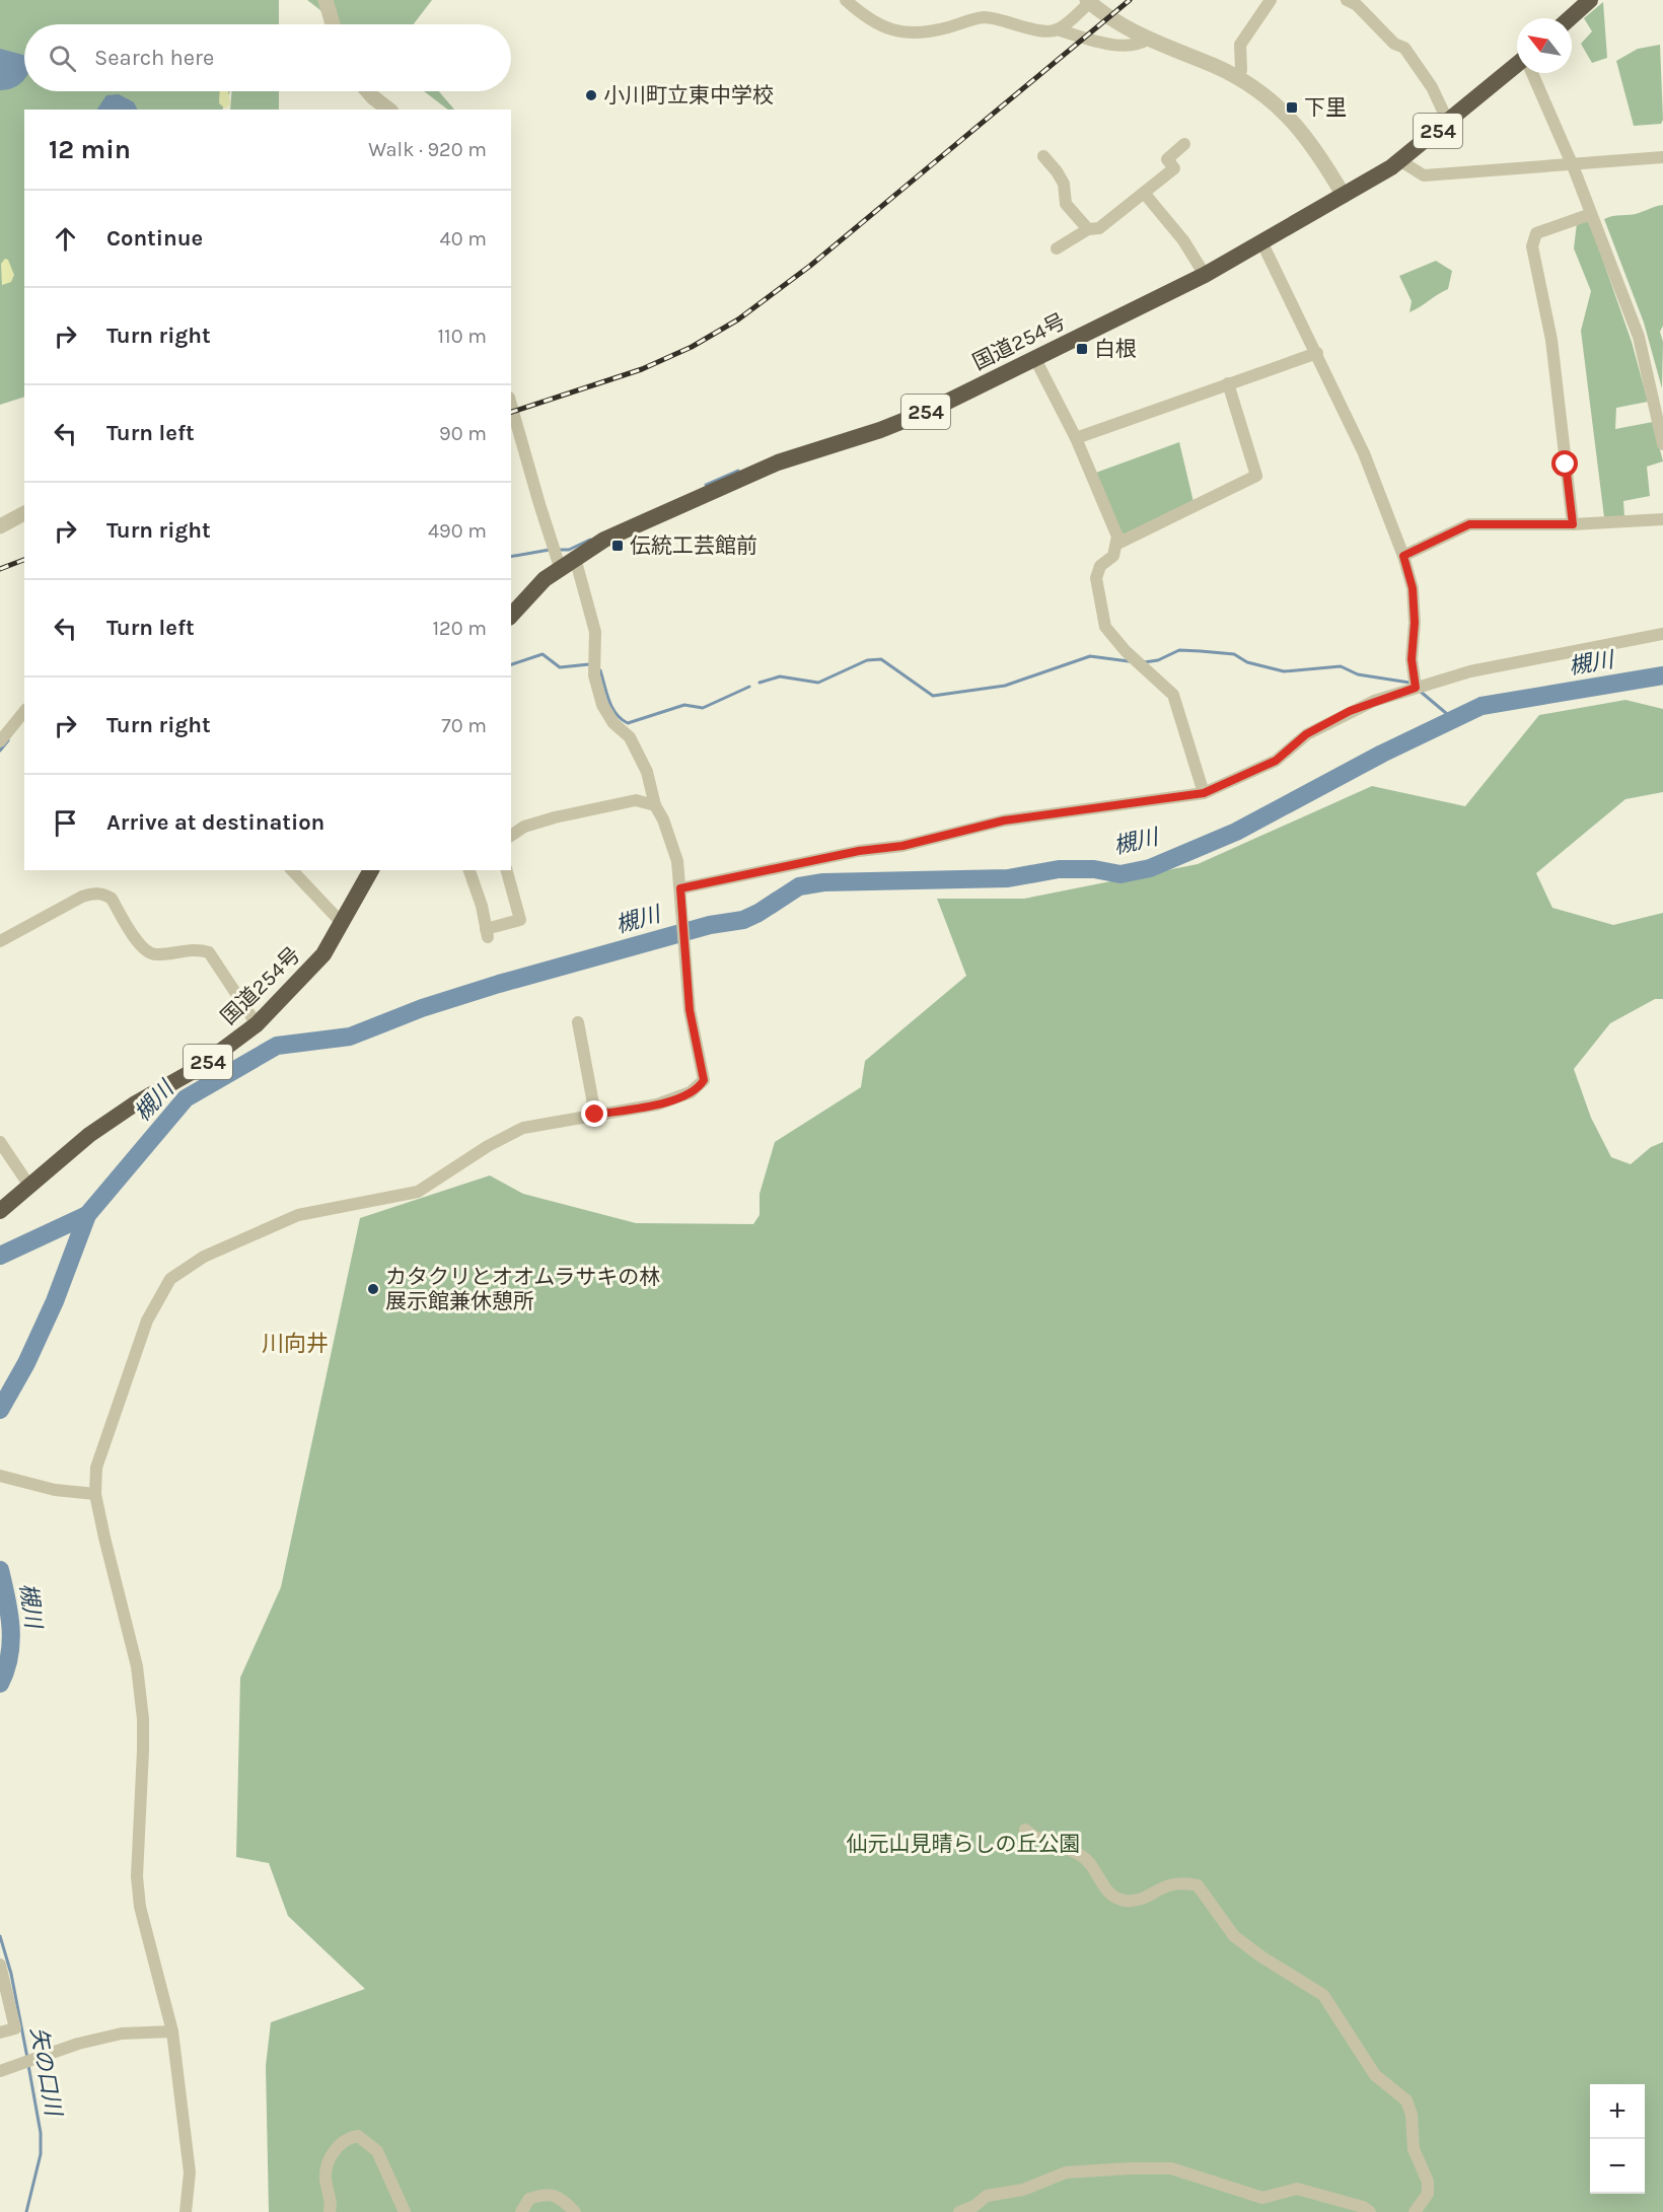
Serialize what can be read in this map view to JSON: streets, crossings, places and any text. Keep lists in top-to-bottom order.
{
  "streets": {
    "highway": ["254", "国道254号"]
  },
  "districts": ["川向井"],
  "water": ["槻川", "矢の口川"],
  "parks": ["仙元山見晴らしの丘公園"],
  "places": {
    "other": ["小川町立東中学校", "カタクリとオオムラサキの林 展示館兼休憩所"],
    "transit": ["下里", "白根", "伝統工芸館前"]
  },
  "north": "top left",
  "page": {
    "search": "Search here",
    "heading": ["12 min", "Walk · 920 m"],
    "list": [
      ["Continue", "40 m"],
      ["Turn right", "110 m"],
      ["Turn left", "90 m"],
      ["Turn right", "490 m"],
      ["Turn left", "120 m"],
      ["Turn right", "70 m"],
      "Arrive at destination"
    ],
    "map_buttons": ["+", "−"]
  }
}
